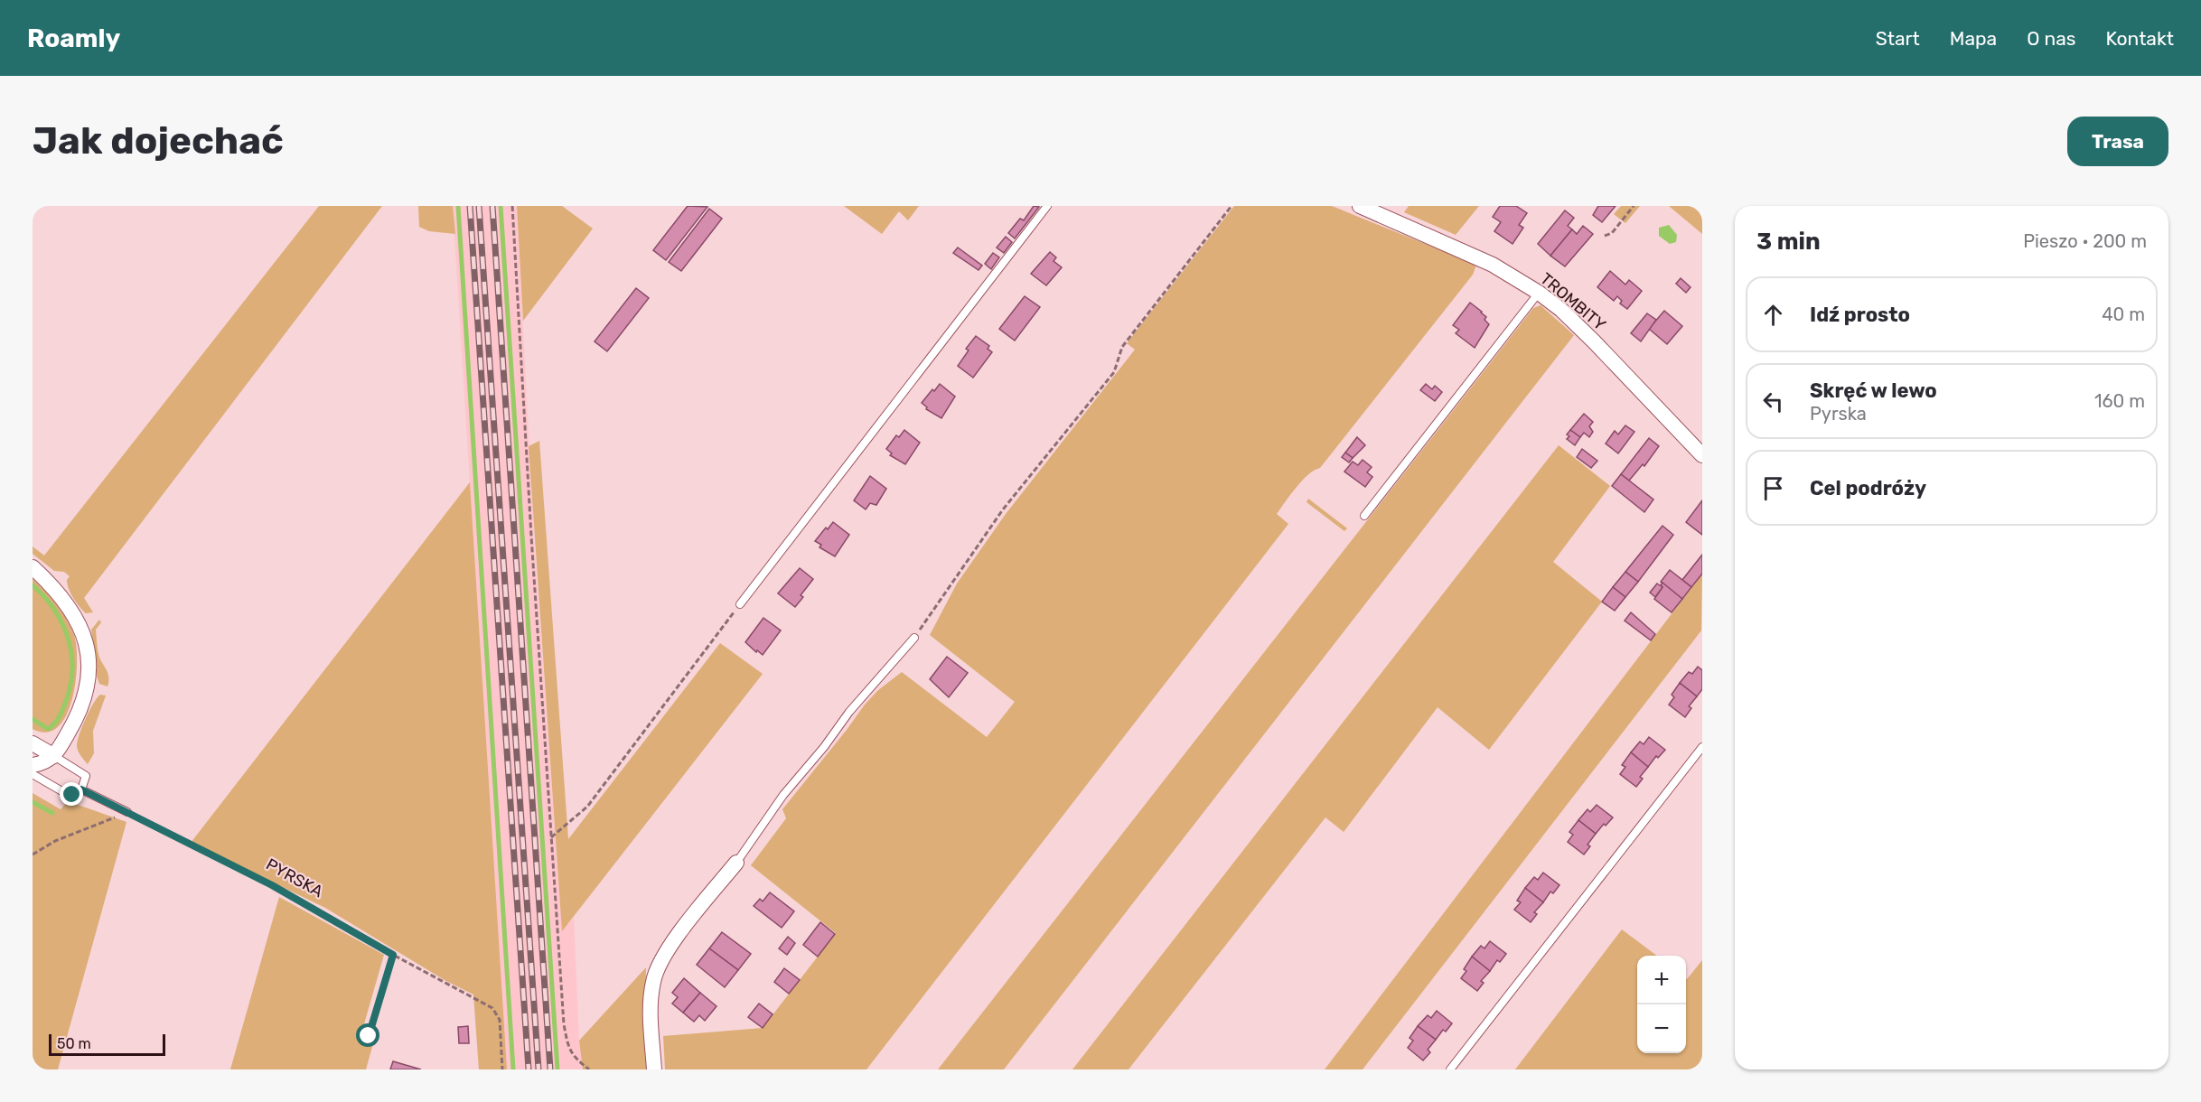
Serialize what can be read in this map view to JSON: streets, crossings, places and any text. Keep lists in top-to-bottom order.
{
  "streets": {
    "street": ["TROMBITY"],
    "path": ["PYRSKA"]
  },
  "scale_bar": "50 m",
  "page": {
    "header": "Roamly",
    "nav": [
      "Start",
      "Mapa",
      "O nas",
      "Kontakt"
    ],
    "buttons": "Trasa",
    "title": "Jak dojechać",
    "heading": ["3 min", "Pieszo · 200 m"],
    "list": [
      ["Idź prosto", "40 m"],
      ["Skręć w lewo", "Pyrska", "160 m"],
      "Cel podróży"
    ],
    "map_buttons": ["+", "−"],
    "scale": "50 m"
  }
}
